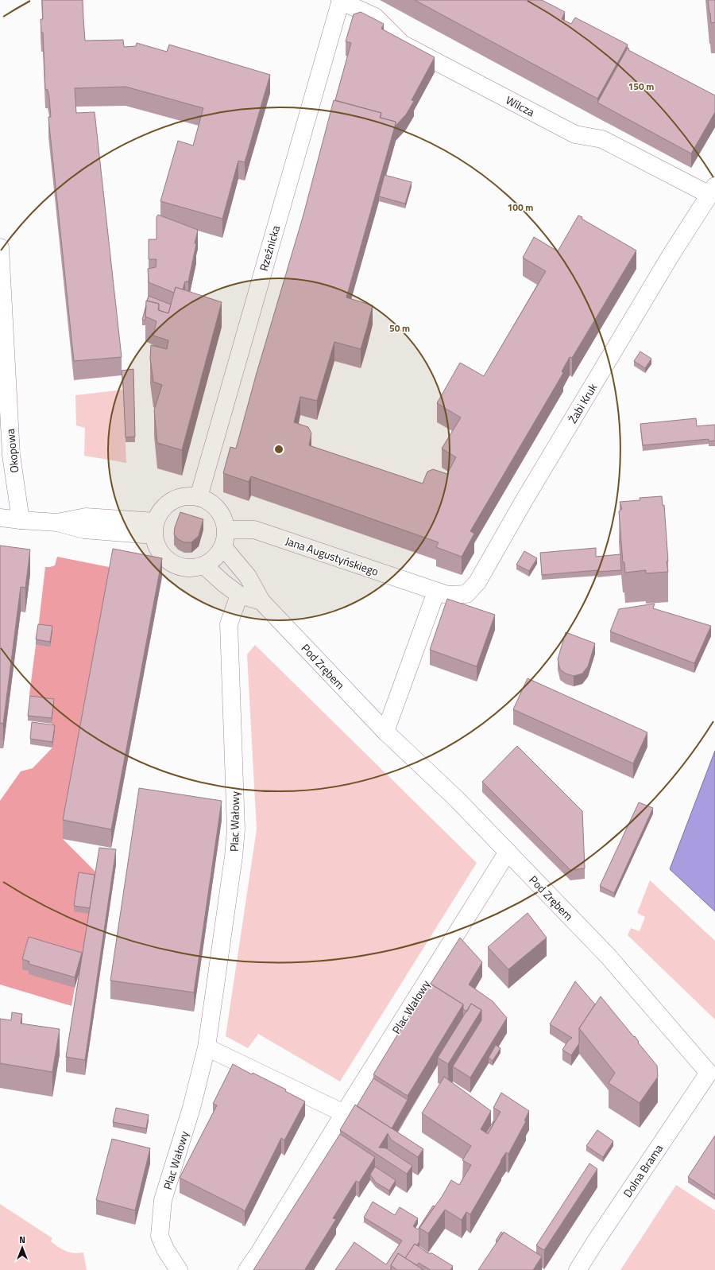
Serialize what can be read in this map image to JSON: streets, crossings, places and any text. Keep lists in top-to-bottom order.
{
  "streets": {
    "street": [
      "Wilcza",
      "Rzeźnicka",
      "Żabi Kruk",
      "Okopowa",
      "Jana Augustyńskiego",
      "Pod Zrębem",
      "Plac Wałowy",
      "Dolna Brama"
    ]
  },
  "crossings": [
    ["Wilcza", "Rzeźnicka"],
    ["Wilcza", "Żabi Kruk"],
    ["Rzeźnicka", "Jana Augustyńskiego"],
    ["Rzeźnicka", "Pod Zrębem"],
    ["Żabi Kruk", "Jana Augustyńskiego"],
    ["Jana Augustyńskiego", "Pod Zrębem"],
    ["Pod Zrębem", "Plac Wałowy"],
    ["Pod Zrębem", "Dolna Brama"]
  ],
  "north": "top",
  "rings": ["150 m", "100 m", "50 m"]
}
